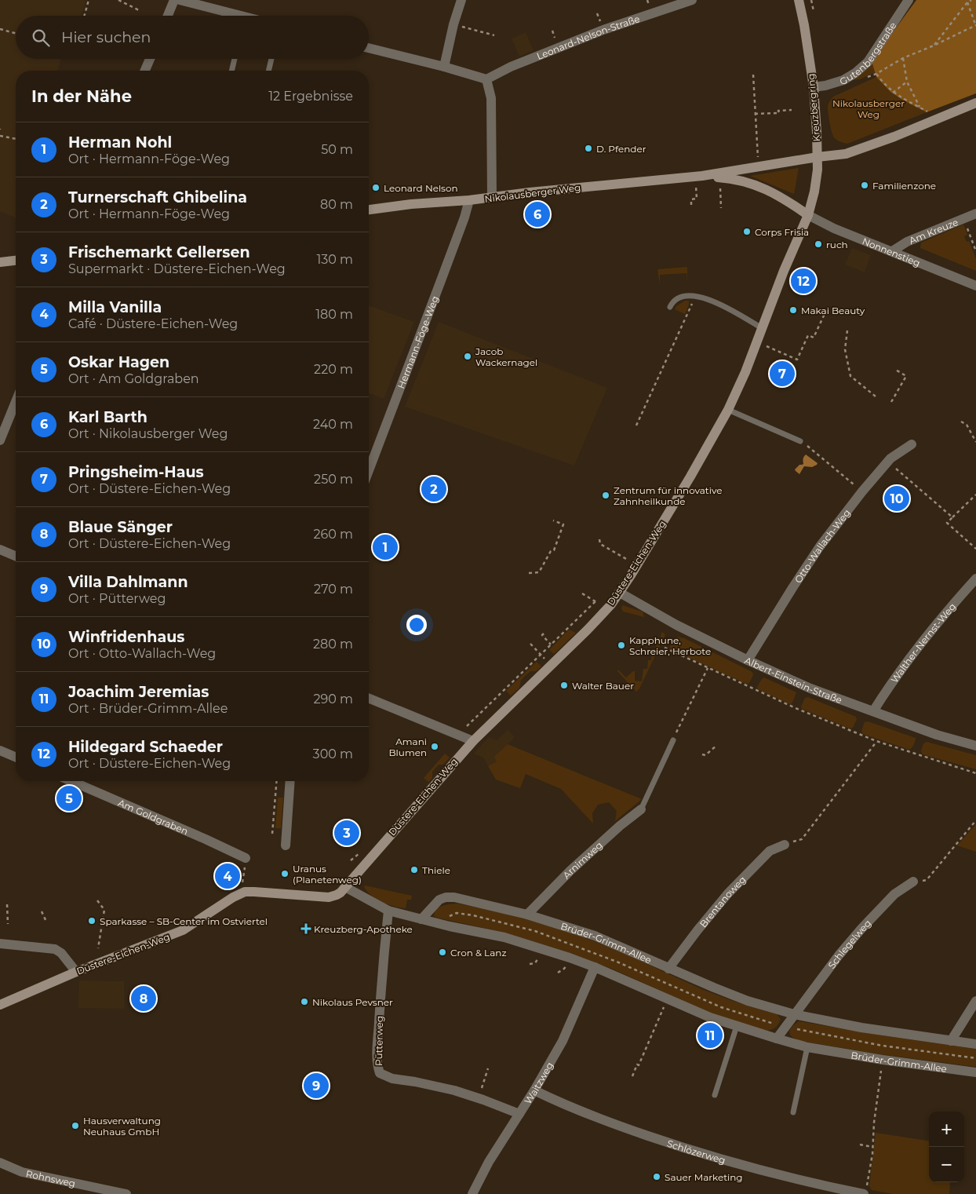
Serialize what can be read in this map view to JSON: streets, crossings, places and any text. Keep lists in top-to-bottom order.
{
  "streets": {
    "street": [
      "Leonard-Nelson-Straße",
      "Gutenbergstraße",
      "Kreuzbergring",
      "Nikolausberger Weg",
      "Am Kreuze",
      "Nonnenstieg",
      "Hermann-Föge-Weg",
      "Otto-Wallach-Weg",
      "Düstere-Eichen-Weg",
      "Walther-Nernst-Weg",
      "Albert-Einstein-Straße",
      "Am Goldgraben",
      "Arnimweg",
      "Brentanoweg",
      "Brüder-Grimm-Allee",
      "Schlegelweg",
      "Pütterweg",
      "Waitzweg",
      "Schlözerweg",
      "Rohnsweg"
    ]
  },
  "crossings": [
    ["Gutenbergstraße", "Kreuzbergring"],
    ["Kreuzbergring", "Nikolausberger Weg"],
    ["Kreuzbergring", "Nonnenstieg"],
    ["Kreuzbergring", "Düstere-Eichen-Weg"],
    ["Nikolausberger Weg", "Nonnenstieg"],
    ["Nikolausberger Weg", "Hermann-Föge-Weg"],
    ["Nikolausberger Weg", "Düstere-Eichen-Weg"],
    ["Am Kreuze", "Nonnenstieg"],
    ["Nonnenstieg", "Düstere-Eichen-Weg"],
    ["Otto-Wallach-Weg", "Albert-Einstein-Straße"],
    ["Düstere-Eichen-Weg", "Albert-Einstein-Straße"],
    ["Düstere-Eichen-Weg", "Brüder-Grimm-Allee"],
    ["Walther-Nernst-Weg", "Albert-Einstein-Straße"],
    ["Arnimweg", "Brüder-Grimm-Allee"],
    ["Brentanoweg", "Brüder-Grimm-Allee"],
    ["Brüder-Grimm-Allee", "Schlegelweg"],
    ["Brüder-Grimm-Allee", "Pütterweg"],
    ["Brüder-Grimm-Allee", "Waitzweg"],
    ["Pütterweg", "Waitzweg"],
    ["Waitzweg", "Schlözerweg"]
  ],
  "parks": ["Nikolausberger Weg"],
  "places": {
    "other": [
      "D. Pfender",
      "Familienzone",
      "Leonard Nelson",
      "Corps Frisia",
      "ruch",
      "Makai Beauty",
      "Jacob Wackernagel",
      "Zentrum für innovative Zahnheilkunde",
      "Kapphune, Schreier, Herbote",
      "Walter Bauer",
      "Amani Blumen",
      "Thiele",
      "Uranus (Planetenweg)",
      "Sparkasse – SB-Center im Ostviertel",
      "Cron & Lanz",
      "Nikolaus Pevsner",
      "Hausverwaltung Neuhaus GmbH",
      "Sauer Marketing"
    ],
    "health": ["Kreuzberg-Apotheke"]
  },
  "page": {
    "search": "Hier suchen",
    "heading": ["In der Nähe", "12 Ergebnisse"],
    "list": [
      {
        "mark": "1",
        "name": "Herman Nohl",
        "note": "Ort · Hermann-Föge-Weg",
        "value": "50 m"
      },
      {
        "mark": "2",
        "name": "Turnerschaft Ghibelina",
        "note": "Ort · Hermann-Föge-Weg",
        "value": "80 m"
      },
      {
        "mark": "3",
        "name": "Frischemarkt Gellersen",
        "note": "Supermarkt · Düstere-Eichen-Weg",
        "value": "130 m"
      },
      {
        "mark": "4",
        "name": "Milla Vanilla",
        "note": "Café · Düstere-Eichen-Weg",
        "value": "180 m"
      },
      {
        "mark": "5",
        "name": "Oskar Hagen",
        "note": "Ort · Am Goldgraben",
        "value": "220 m"
      },
      {
        "mark": "6",
        "name": "Karl Barth",
        "note": "Ort · Nikolausberger Weg",
        "value": "240 m"
      },
      {
        "mark": "7",
        "name": "Pringsheim-Haus",
        "note": "Ort · Düstere-Eichen-Weg",
        "value": "250 m"
      },
      {
        "mark": "8",
        "name": "Blaue Sänger",
        "note": "Ort · Düstere-Eichen-Weg",
        "value": "260 m"
      },
      {
        "mark": "9",
        "name": "Villa Dahlmann",
        "note": "Ort · Pütterweg",
        "value": "270 m"
      },
      {
        "mark": "10",
        "name": "Winfridenhaus",
        "note": "Ort · Otto-Wallach-Weg",
        "value": "280 m"
      },
      {
        "mark": "11",
        "name": "Joachim Jeremias",
        "note": "Ort · Brüder-Grimm-Allee",
        "value": "290 m"
      },
      {
        "mark": "12",
        "name": "Hildegard Schaeder",
        "note": "Ort · Düstere-Eichen-Weg",
        "value": "300 m"
      }
    ],
    "pins": [
      "6",
      "12",
      "7",
      "2",
      "10",
      "1",
      "5",
      "3",
      "4",
      "8",
      "11",
      "9"
    ],
    "map_buttons": ["+", "−"]
  }
}
